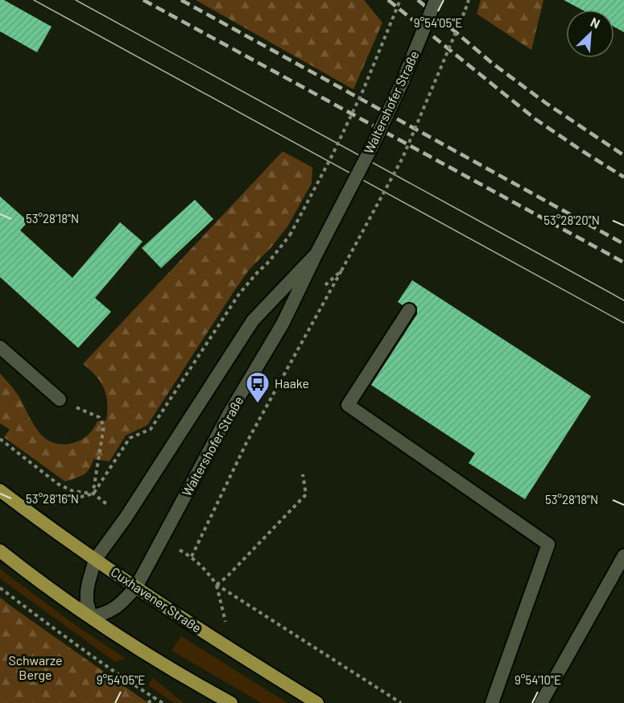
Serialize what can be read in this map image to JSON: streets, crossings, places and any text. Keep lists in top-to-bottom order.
{
  "streets": {
    "main road": ["Waltershofer Straße", "Cuxhavener Straße"]
  },
  "crossings": [
    ["Waltershofer Straße", "Cuxhavener Straße"]
  ],
  "parks": ["Schwarze Berge"],
  "places": {
    "bus stop": ["Haake"]
  },
  "north": "top right",
  "coordinates": [
    "9°54'05\"E",
    "53°28'18\"N",
    "53°28'20\"N",
    "53°28'16\"N",
    "9°54'10\"E"
  ]
}
